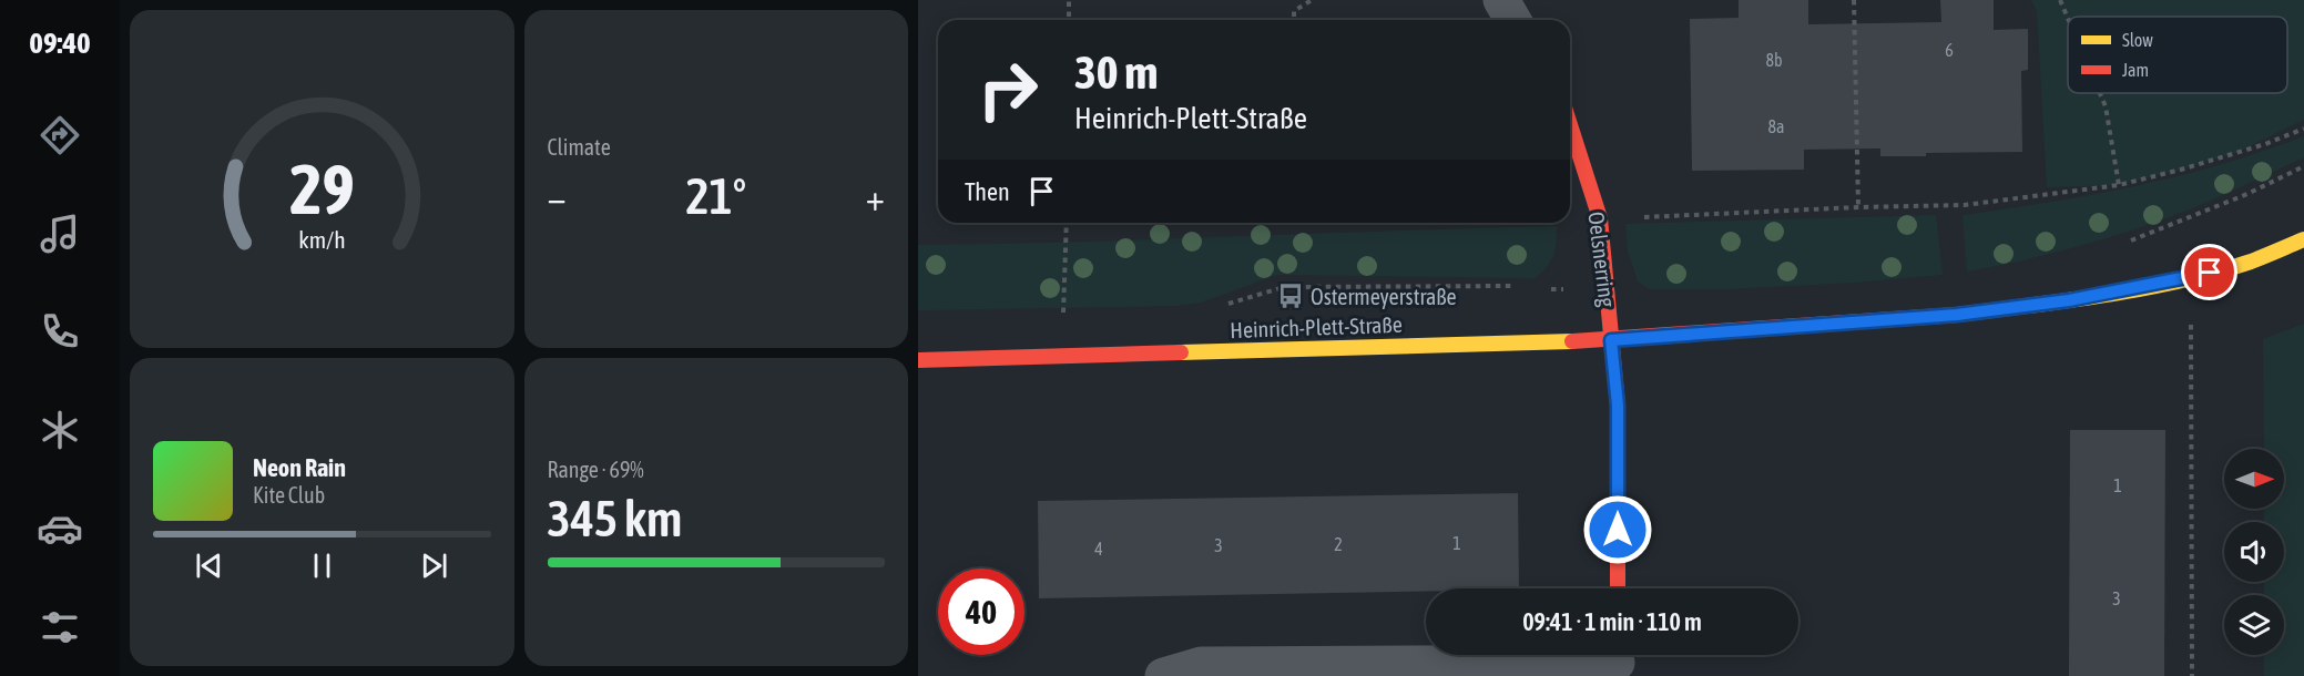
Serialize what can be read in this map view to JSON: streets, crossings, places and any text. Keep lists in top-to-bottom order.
{
  "streets": {
    "street": ["Oelsnerring", "Heinrich-Plett-Straße"]
  },
  "crossings": [
    ["Oelsnerring", "Heinrich-Plett-Straße"]
  ],
  "places": {
    "bus stop": ["Ostermeyerstraße"]
  },
  "house_numbers": [
    "6",
    "8b",
    "8a",
    "1",
    "1",
    "2",
    "3",
    "4",
    "3"
  ],
  "legend": ["Slow", "Jam"],
  "north": "right",
  "page": {
    "tabs": "09:40",
    "tile": [
      "Climate",
      ["Range · 69%", "345 km"]
    ],
    "turn": ["30 m", "Heinrich-Plett-Straße"],
    "then": "Then",
    "heat": ["−", "21°", "+"],
    "song": ["Neon Rain", "Kite Club"],
    "limit": "40",
    "trip": "09:41 · 1 min · 110 m",
    "gauge": ["29", "km/h"]
  }
}
